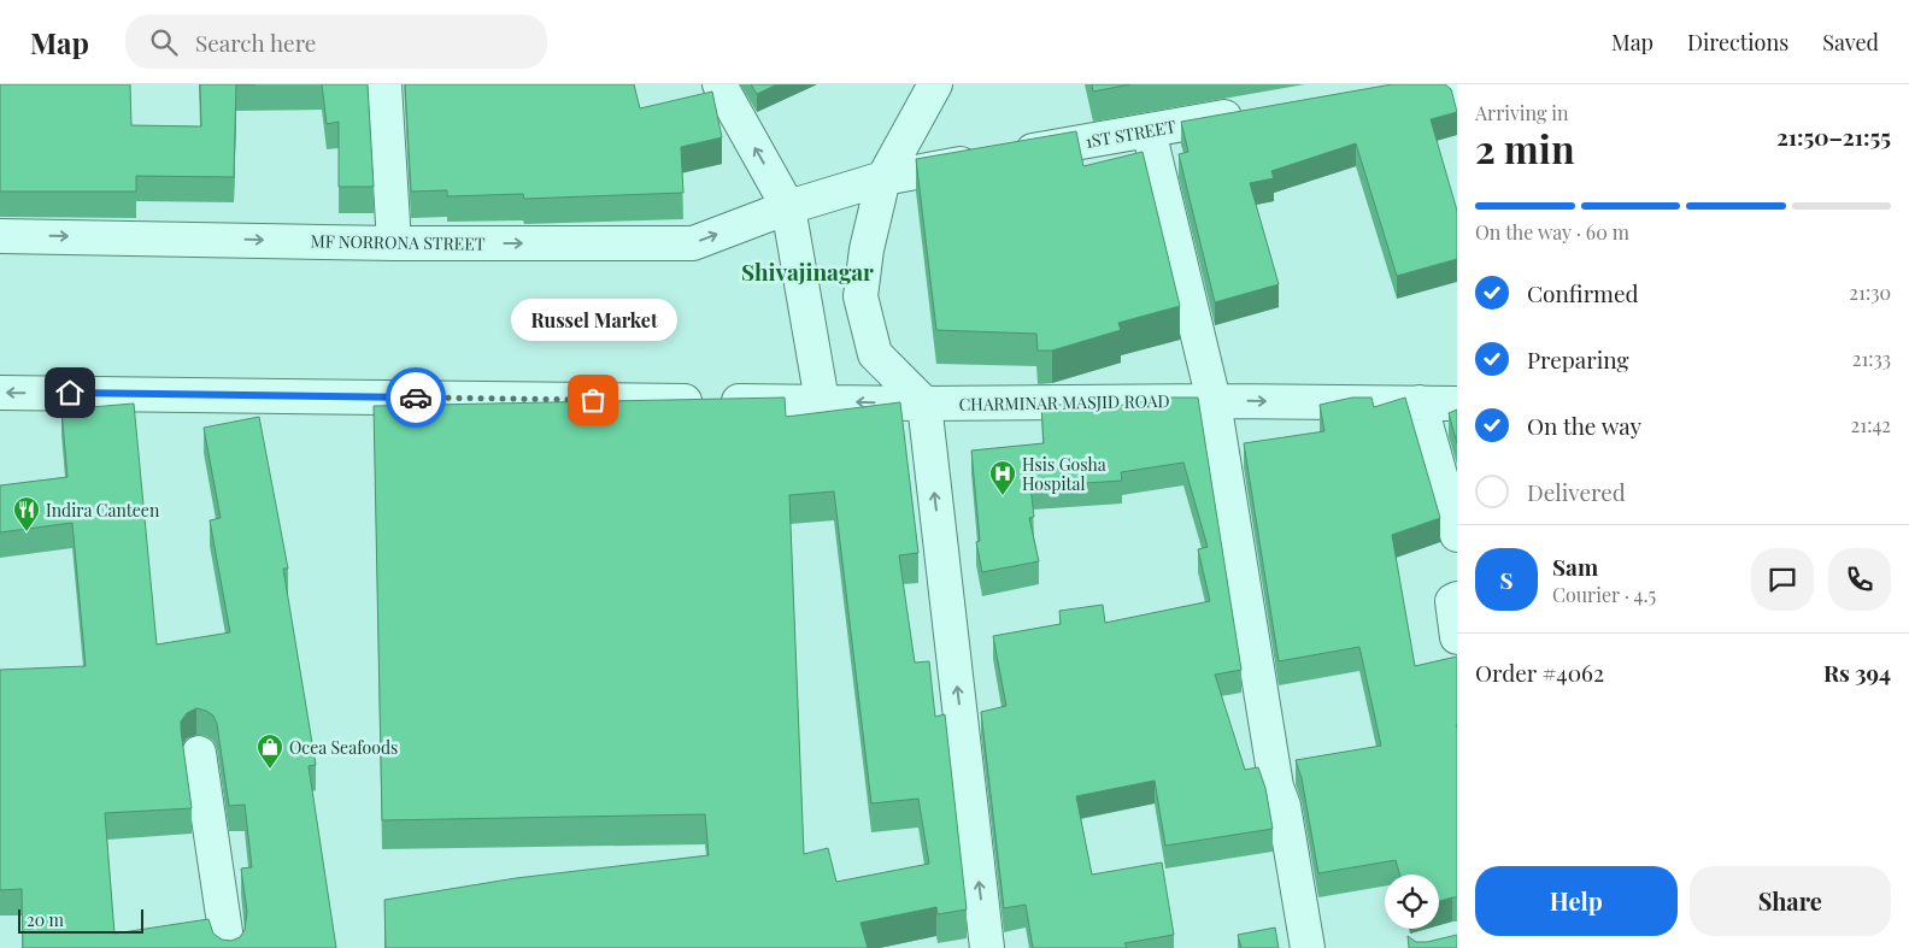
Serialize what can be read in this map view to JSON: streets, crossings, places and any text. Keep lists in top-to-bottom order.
{
  "streets": {
    "street": ["1ST STREET", "MF NORRONA STREET", "CHARMINAR MASJID ROAD"]
  },
  "crossings": [
    ["1ST STREET", "MF NORRONA STREET"]
  ],
  "one_way": ["CHARMINAR MASJID ROAD"],
  "districts": ["Shivajinagar"],
  "places": {
    "other": ["Russel Market"],
    "hospital": ["Hsis Gosha Hospital"],
    "restaurant": ["Indira Canteen"],
    "shop": ["Ocea Seafoods"]
  },
  "scale_bar": "20 m",
  "page": {
    "header": "Map",
    "search": "Search here",
    "nav": ["Map", "Directions", "Saved"],
    "heading": ["2 min", "Arriving in", "21:50–21:55"],
    "panel": [
      "Sam",
      "Courier · 4.5",
      "Order #4062",
      "Rs 394"
    ],
    "bar": "On the way · 60 m",
    "list": [
      ["Confirmed", "21:30"],
      ["Preparing", "21:33"],
      ["On the way", "21:42"],
      "Delivered"
    ],
    "bubble": "Russel Market",
    "round": "S",
    "buttons": ["Help", "Share"],
    "scale": "20 m"
  }
}
